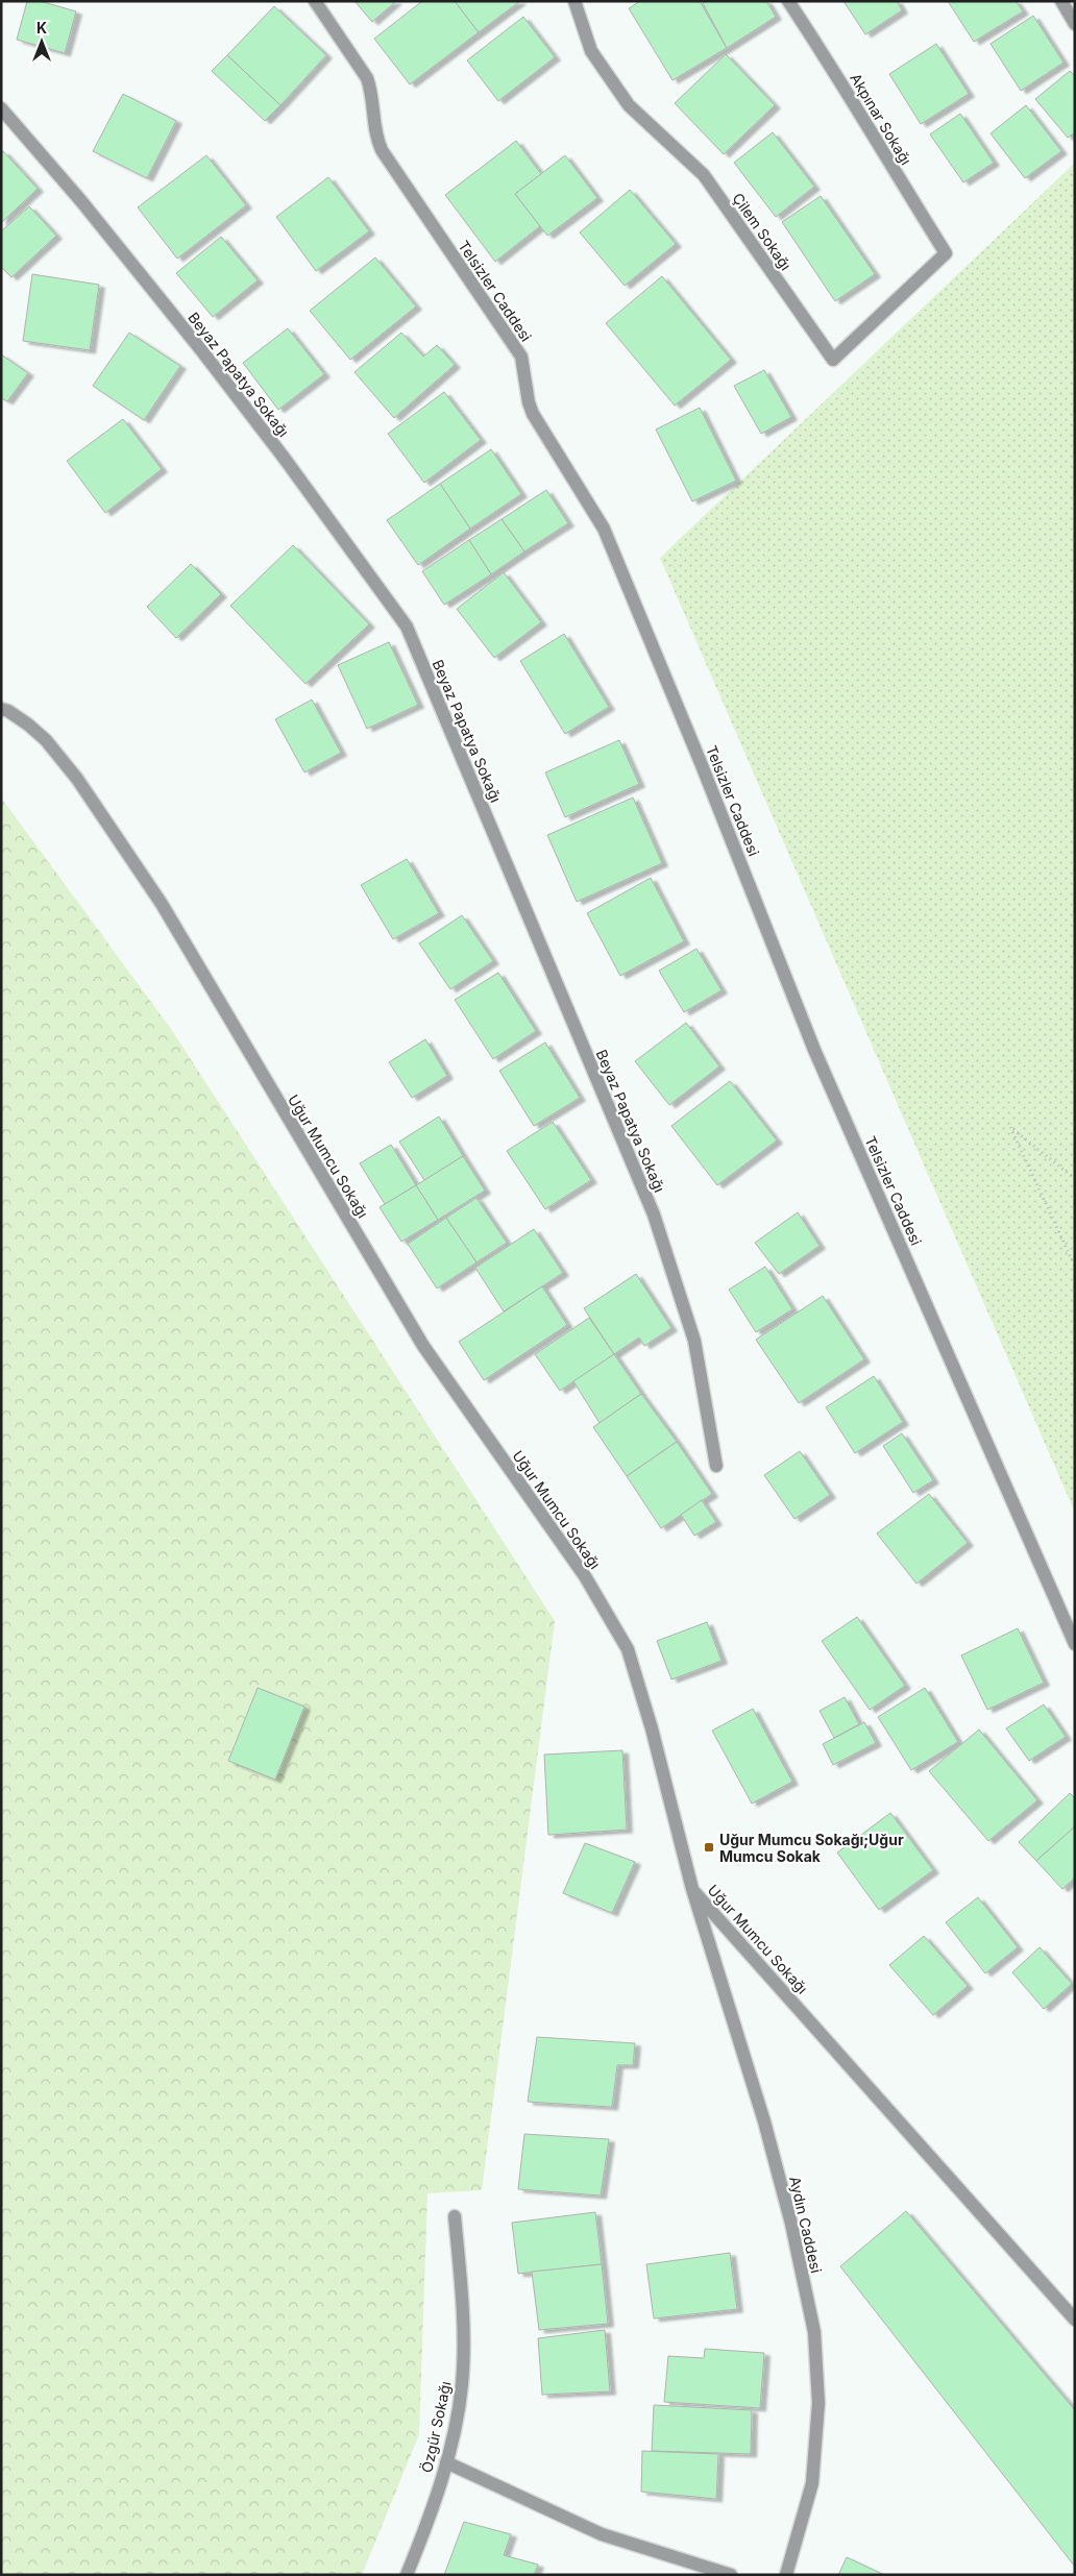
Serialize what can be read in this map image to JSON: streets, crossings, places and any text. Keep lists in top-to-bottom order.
{
  "streets": {
    "street": [
      "Akpınar Sokağı",
      "Çilem Sokağı",
      "Telsizler Caddesi",
      "Beyaz Papatya Sokağı",
      "Uğur Mumcu Sokağı",
      "Aydın Caddesi",
      "Özgür Sokağı"
    ]
  },
  "crossings": [
    ["Akpınar Sokağı", "Çilem Sokağı"],
    ["Uğur Mumcu Sokağı", "Aydın Caddesi"]
  ],
  "places": {
    "transit": ["Uğur Mumcu Sokağı;Uğur Mumcu Sokak"]
  },
  "north": "top"
}
